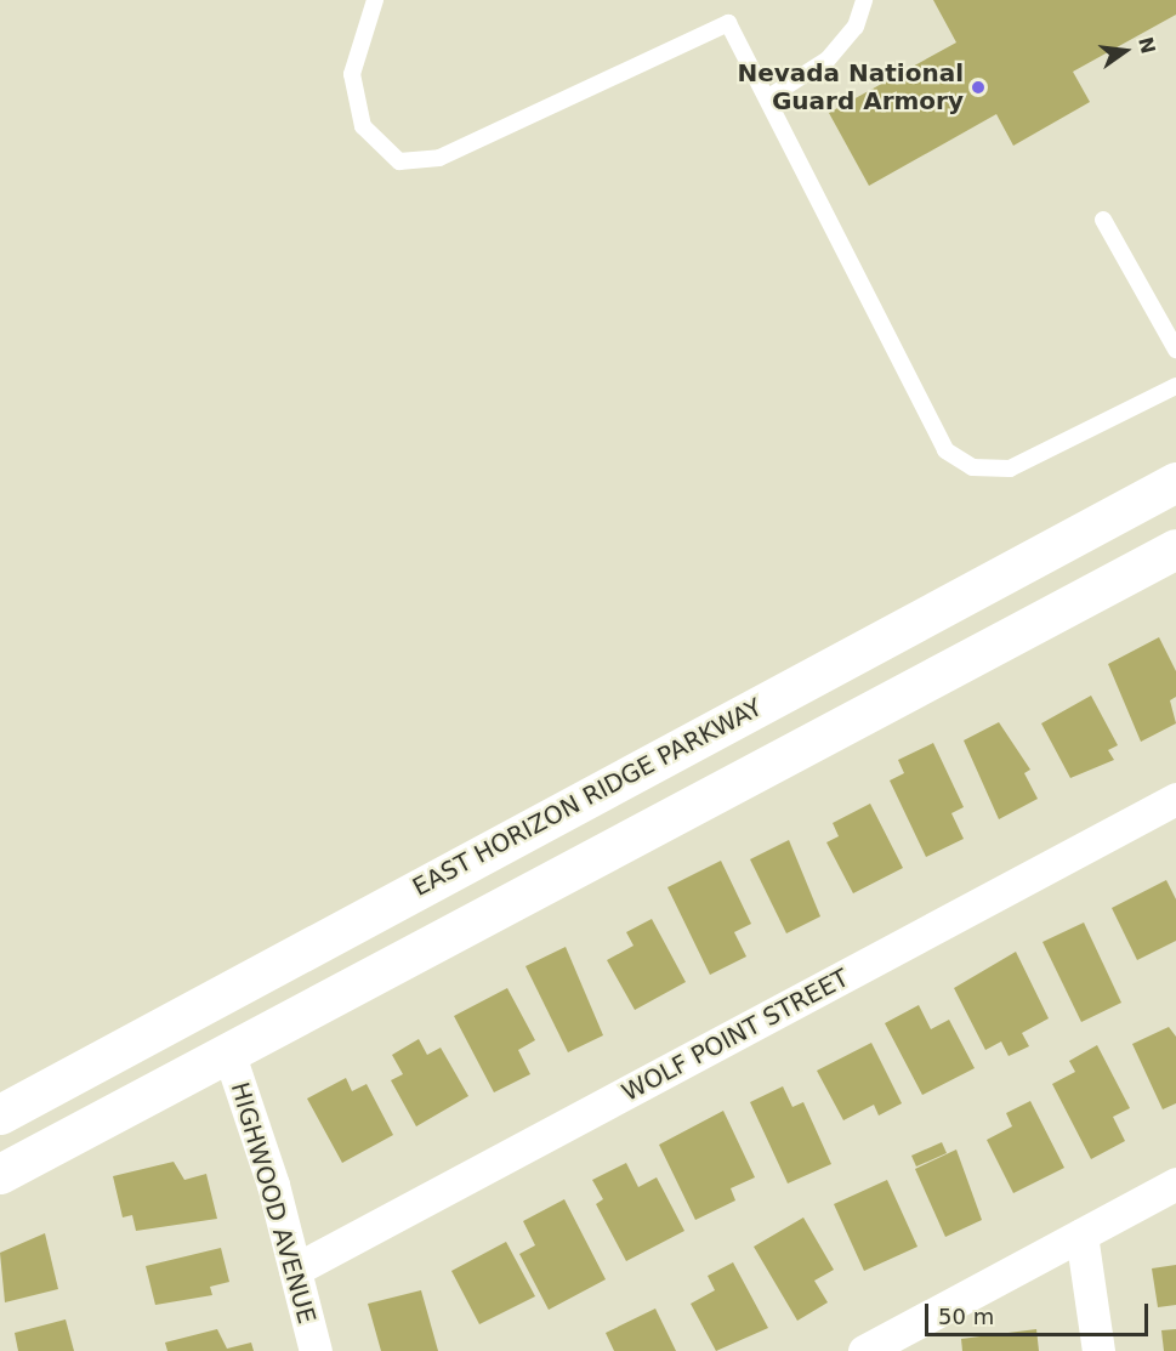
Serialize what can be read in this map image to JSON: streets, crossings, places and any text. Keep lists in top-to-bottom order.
{
  "streets": {
    "main road": ["EAST HORIZON RIDGE PARKWAY"],
    "street": ["WOLF POINT STREET", "HIGHWOOD AVENUE"]
  },
  "crossings": [
    ["WOLF POINT STREET", "HIGHWOOD AVENUE"]
  ],
  "places": ["Nevada National Guard Armory"],
  "scale_bar": "50 m",
  "north": "right"
}
